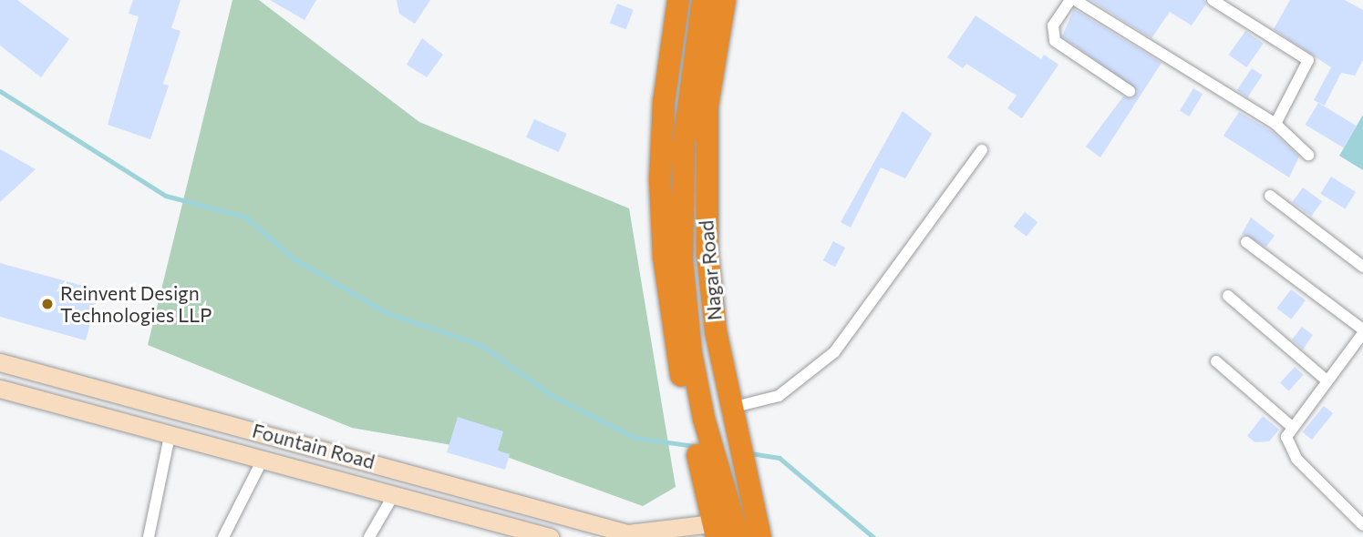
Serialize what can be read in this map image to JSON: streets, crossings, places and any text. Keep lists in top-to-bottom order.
{
  "streets": {
    "highway": ["Nagar Road"],
    "street": ["Fountain Road"]
  },
  "places": ["Reinvent Design Technologies LLP"]
}
